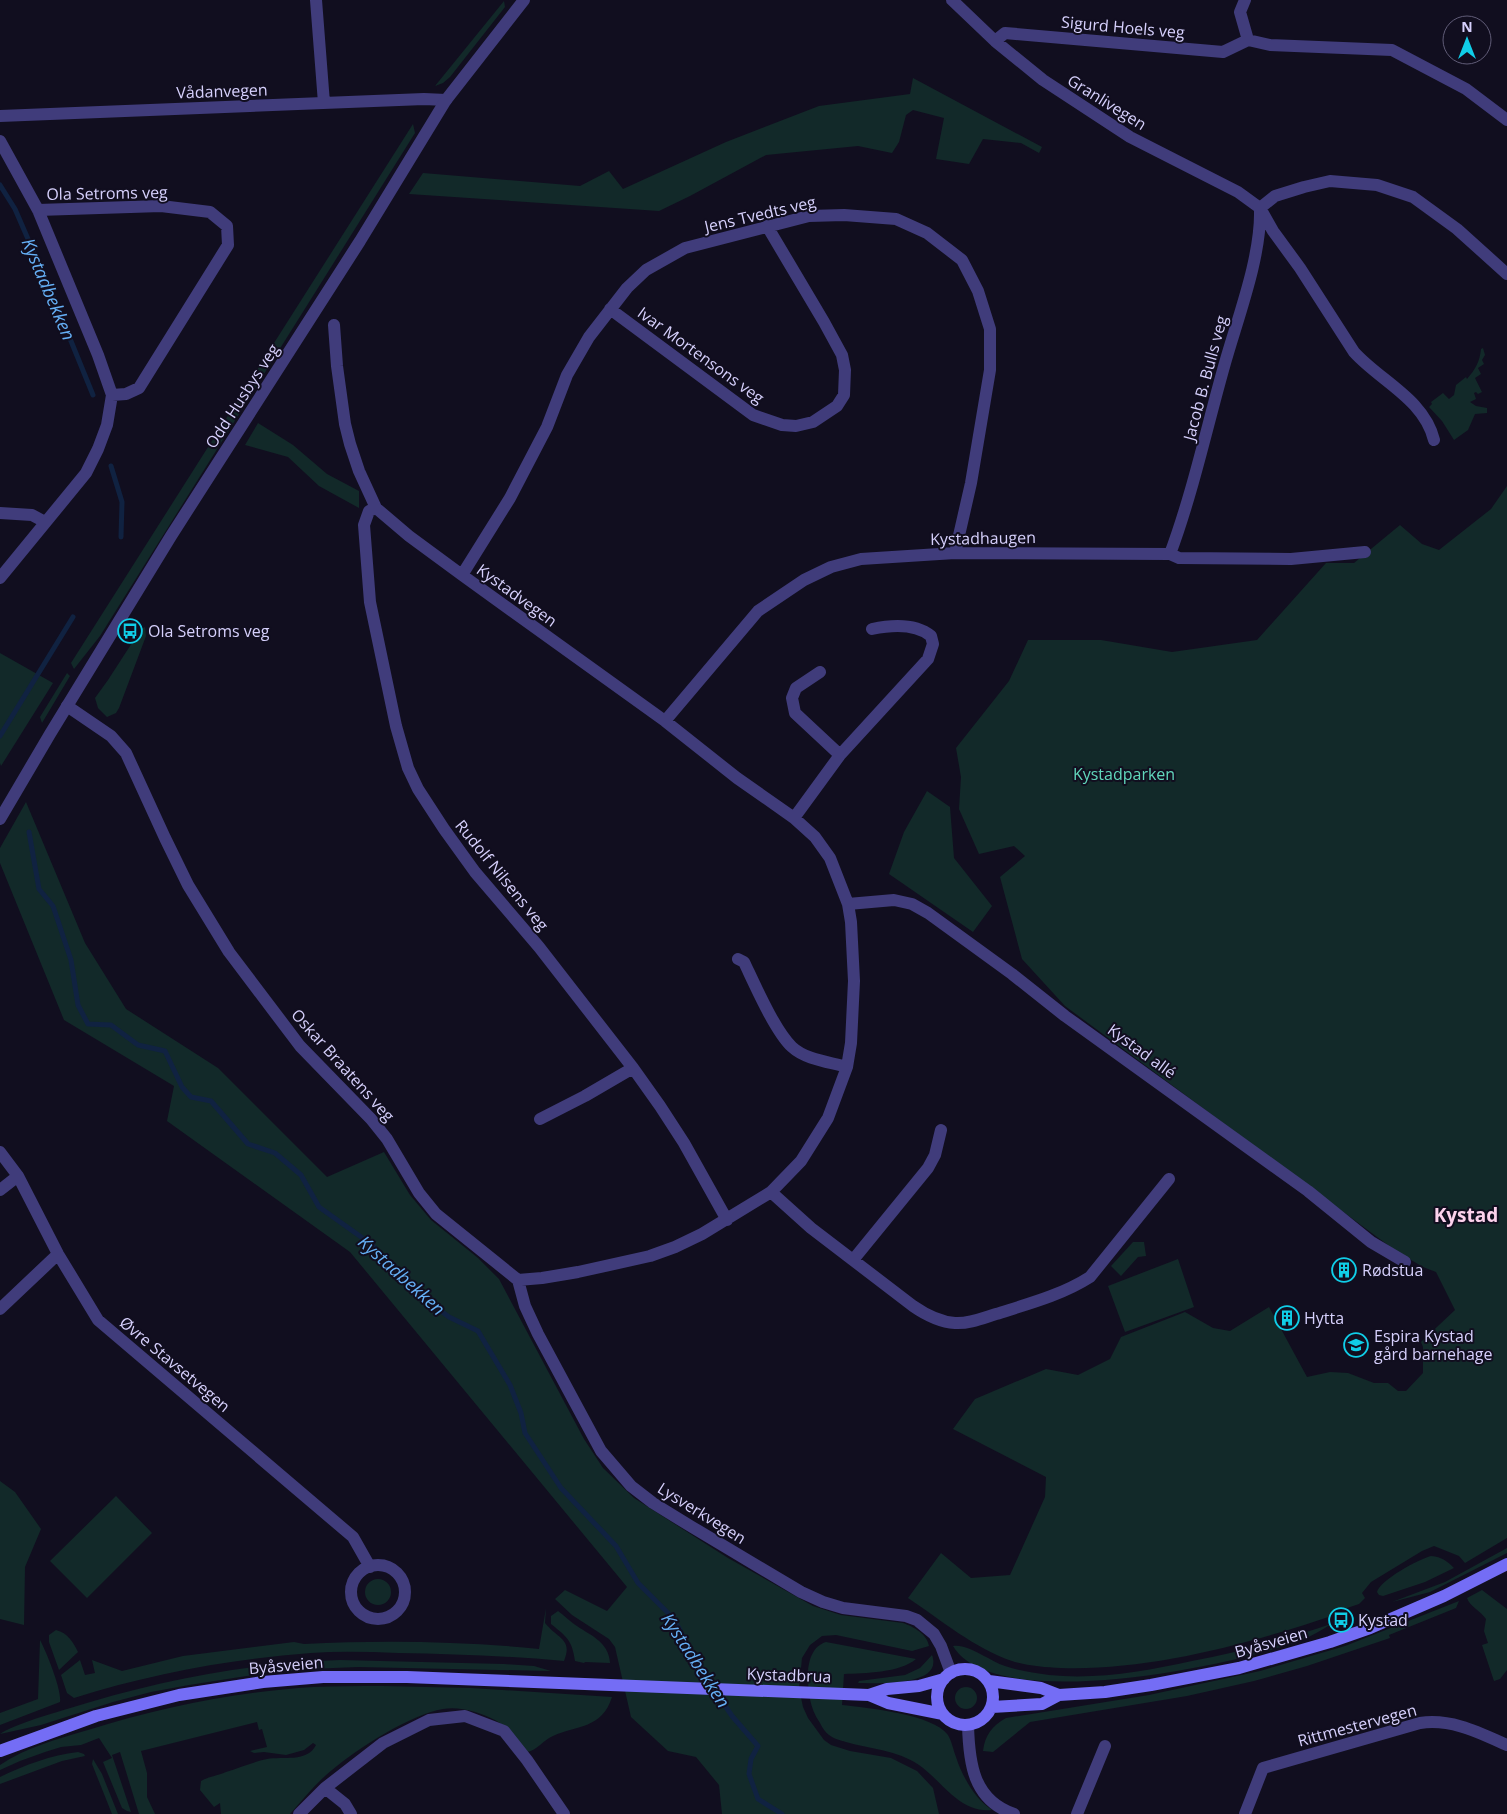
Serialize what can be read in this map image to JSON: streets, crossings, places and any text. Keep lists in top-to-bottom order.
{
  "streets": {
    "main road": ["Byåsveien", "Kystadbrua"],
    "street": [
      "Sigurd Hoels veg",
      "Vådanvegen",
      "Granlivegen",
      "Ola Setroms veg",
      "Jens Tvedts veg",
      "Ivar Mortensons veg",
      "Jacob B. Bulls veg",
      "Odd Husbys veg",
      "Kystadhaugen",
      "Kystadvegen",
      "Rudolf Nilsens veg",
      "Kystad allé",
      "Oskar Braatens veg",
      "Øvre Stavsetvegen",
      "Lysverkvegen",
      "Rittmestervegen"
    ]
  },
  "crossings": [
    ["Sigurd Hoels veg", "Granlivegen"],
    ["Vådanvegen", "Odd Husbys veg"],
    ["Granlivegen", "Jacob B. Bulls veg"],
    ["Jens Tvedts veg", "Ivar Mortensons veg"],
    ["Jens Tvedts veg", "Kystadhaugen"],
    ["Jens Tvedts veg", "Kystadvegen"],
    ["Jacob B. Bulls veg", "Kystadhaugen"],
    ["Odd Husbys veg", "Oskar Braatens veg"],
    ["Kystadhaugen", "Kystadvegen"],
    ["Kystadvegen", "Rudolf Nilsens veg"],
    ["Kystadvegen", "Kystad allé"],
    ["Oskar Braatens veg", "Lysverkvegen"],
    ["Lysverkvegen", "Byåsveien"],
    ["Byåsveien", "Kystadbrua"]
  ],
  "districts": ["Kystad"],
  "water": ["Kystadbekken"],
  "parks": ["Kystadparken"],
  "places": {
    "bus stop": ["Ola Setroms veg", "Kystad"],
    "building": ["Rødstua", "Hytta"],
    "school or university": ["Espira Kystad gård barnehage"]
  },
  "north": "top"
}
